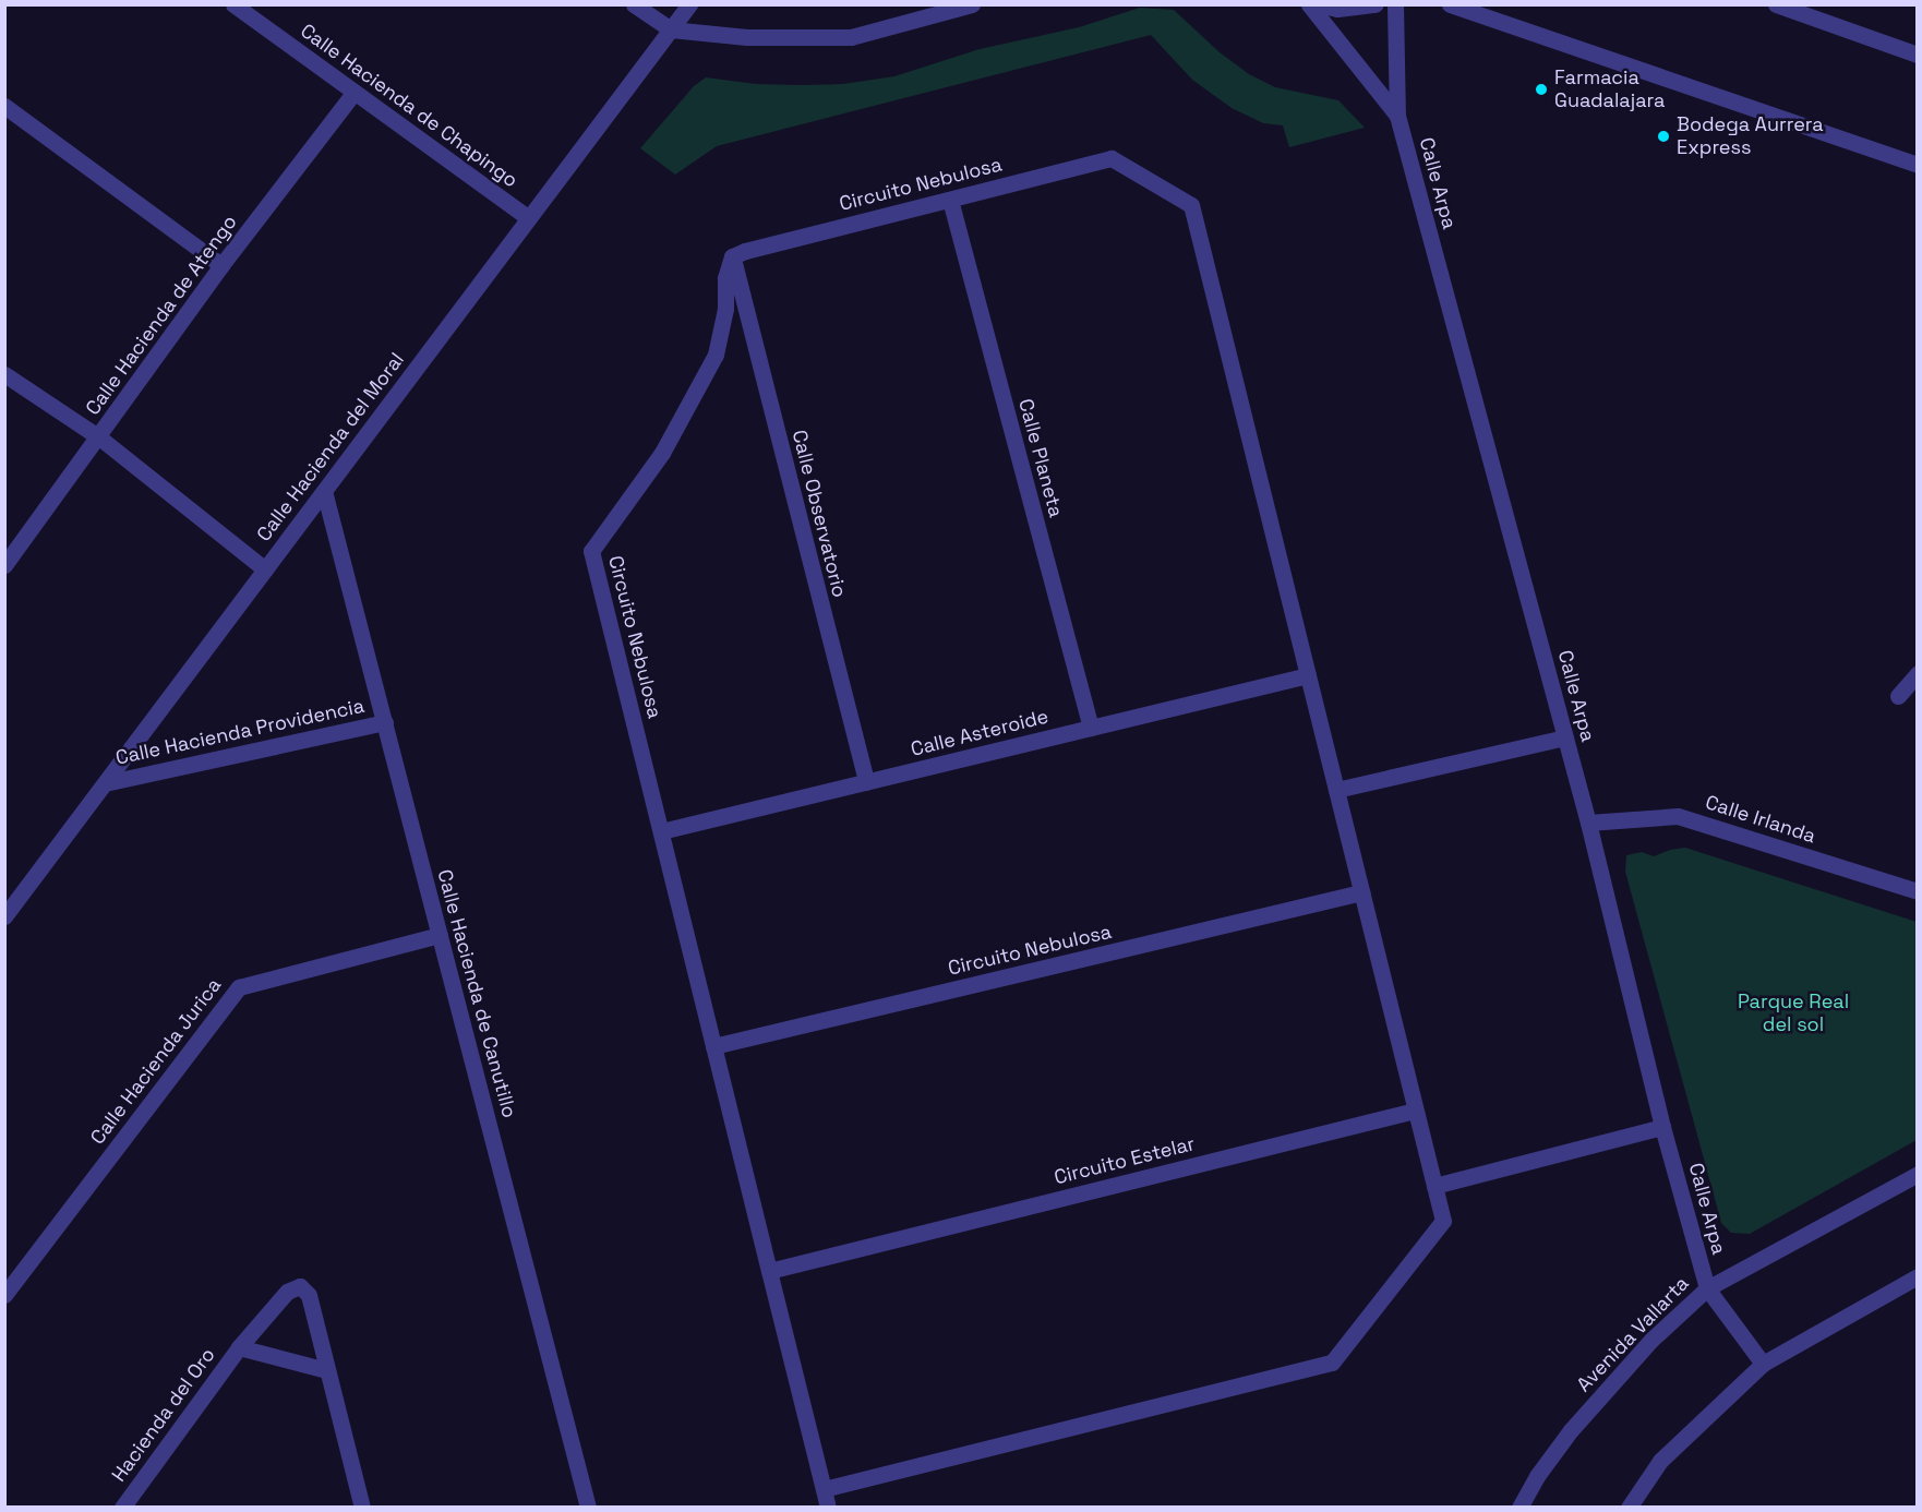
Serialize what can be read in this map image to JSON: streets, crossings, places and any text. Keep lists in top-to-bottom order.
{
  "streets": {
    "street": [
      "Calle Hacienda de Chapingo",
      "Calle Arpa",
      "Circuito Nebulosa",
      "Calle Hacienda de Atengo",
      "Calle Hacienda del Moral",
      "Calle Planeta",
      "Calle Observatorio",
      "Calle Hacienda Providencia",
      "Calle Asteroide",
      "Calle Irlanda",
      "Calle Hacienda de Canutillo",
      "Calle Hacienda Jurica",
      "Circuito Estelar",
      "Avenida Vallarta",
      "Hacienda del Oro"
    ]
  },
  "crossings": [
    ["Calle Hacienda de Chapingo", "Calle Hacienda de Atengo"],
    ["Calle Hacienda de Chapingo", "Calle Hacienda del Moral"],
    ["Calle Arpa", "Calle Irlanda"],
    ["Calle Arpa", "Avenida Vallarta"],
    ["Circuito Nebulosa", "Calle Planeta"],
    ["Circuito Nebulosa", "Calle Observatorio"],
    ["Circuito Nebulosa", "Calle Asteroide"],
    ["Circuito Nebulosa", "Circuito Estelar"],
    ["Calle Hacienda del Moral", "Calle Hacienda Providencia"],
    ["Calle Hacienda del Moral", "Calle Hacienda de Canutillo"],
    ["Calle Planeta", "Calle Asteroide"],
    ["Calle Observatorio", "Calle Asteroide"],
    ["Calle Hacienda Providencia", "Calle Hacienda de Canutillo"],
    ["Calle Hacienda de Canutillo", "Calle Hacienda Jurica"]
  ],
  "parks": ["Parque Real del sol"],
  "places": ["Farmacia Guadalajara", "Bodega Aurrera Express"]
}
